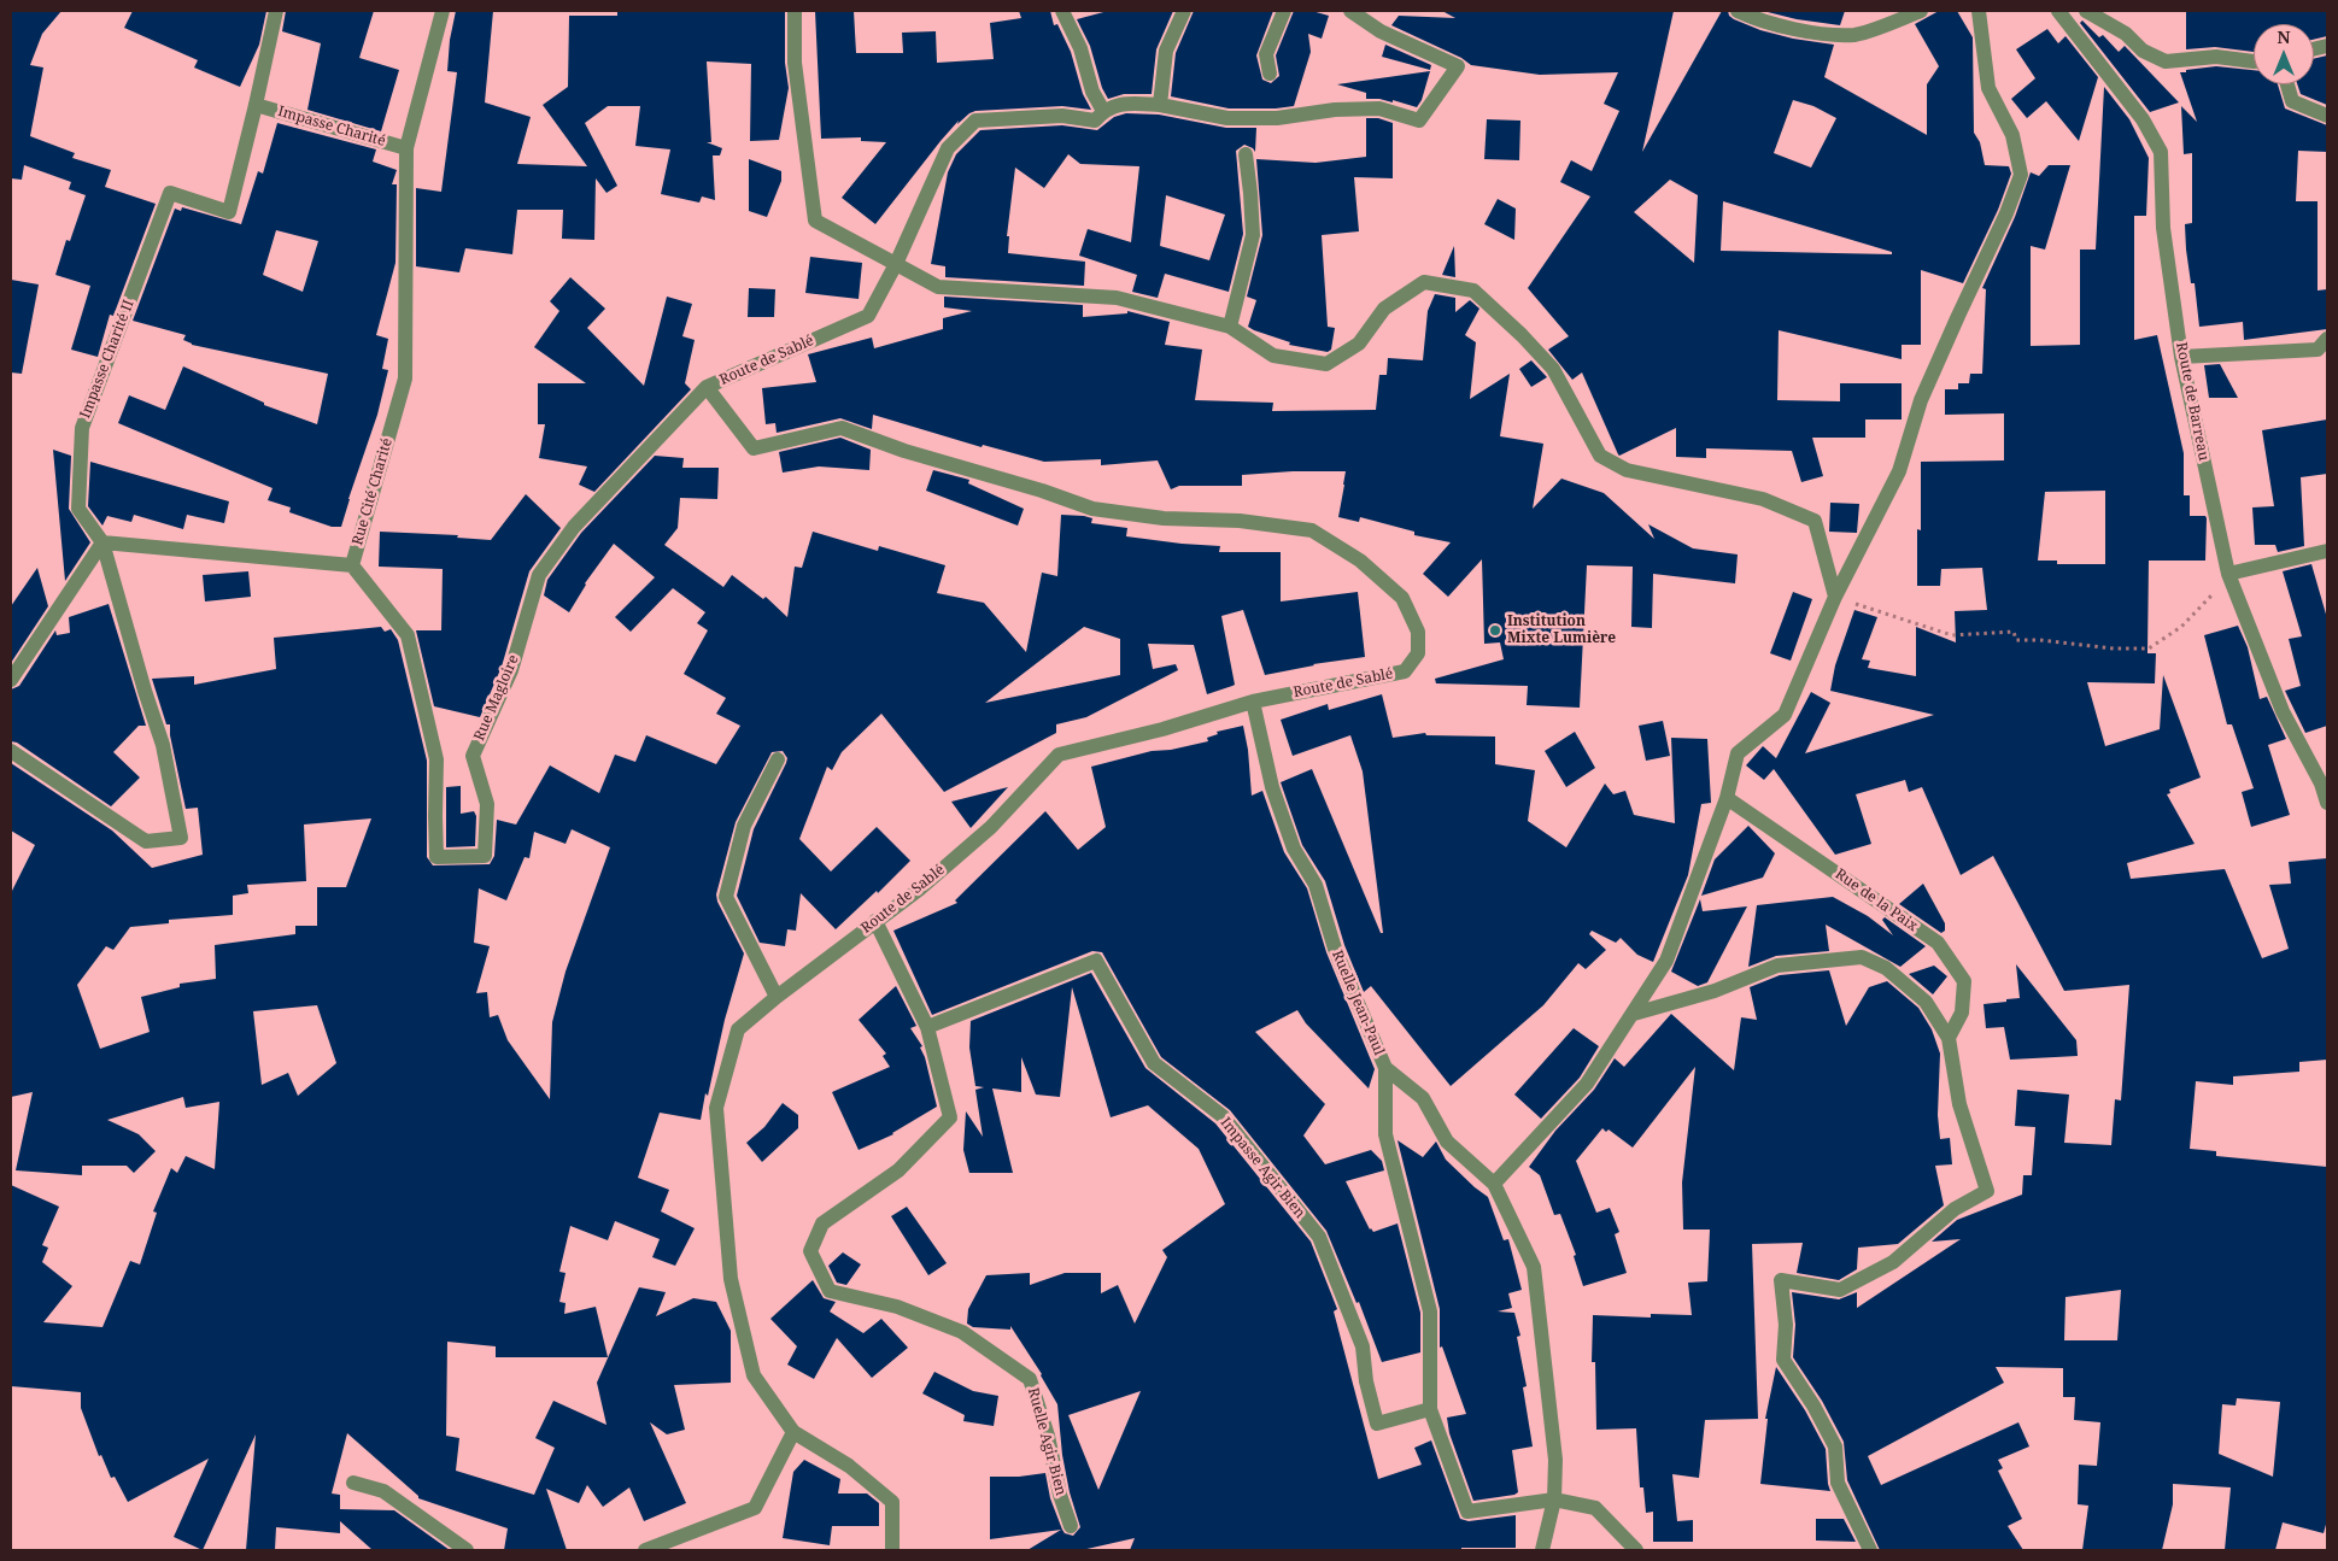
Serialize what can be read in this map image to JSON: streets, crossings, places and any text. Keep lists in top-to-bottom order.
{
  "streets": {
    "street": [
      "Impasse Charité",
      "Impasse Charité II",
      "Route de Sablé",
      "Route de Barreau",
      "Rue Cité Charité",
      "Rue Magloire",
      "Rue de la Paix",
      "Ruelle Jean-Paul",
      "Impasse Agir Bien",
      "Ruelle Agir Bien"
    ]
  },
  "crossings": [
    ["Impasse Charité", "Impasse Charité II"],
    ["Impasse Charité", "Rue Cité Charité"],
    ["Impasse Charité II", "Rue Cité Charité"],
    ["Route de Sablé", "Rue Magloire"],
    ["Route de Sablé", "Ruelle Jean-Paul"],
    ["Route de Sablé", "Ruelle Agir Bien"],
    ["Rue Cité Charité", "Rue Magloire"],
    ["Impasse Agir Bien", "Ruelle Agir Bien"]
  ],
  "places": ["Institution Mixte Lumière"],
  "north": "top"
}
